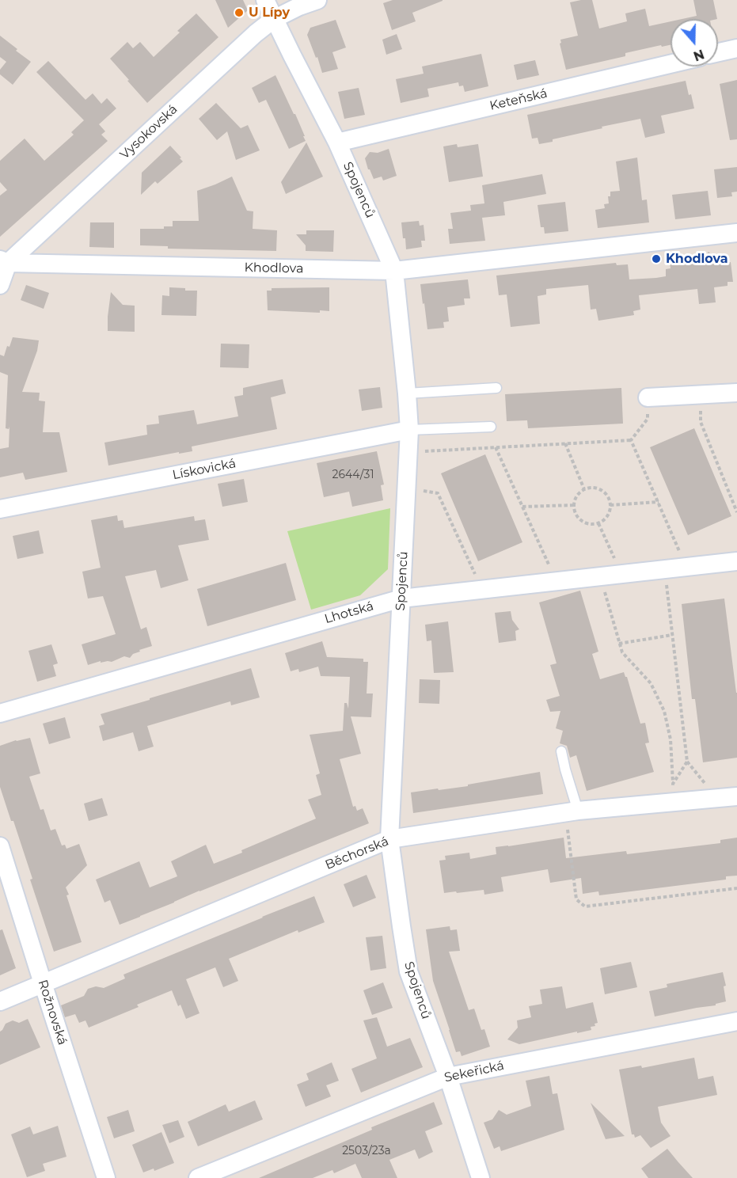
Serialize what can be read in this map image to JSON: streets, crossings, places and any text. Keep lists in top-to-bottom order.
{
  "streets": {
    "street": [
      "Keteňská",
      "Vysokovská",
      "Spojenců",
      "Khodlova",
      "Lískovická",
      "Lhotská",
      "Běchorská",
      "Rožnovská",
      "Sekeřická"
    ]
  },
  "crossings": [
    ["Keteňská", "Spojenců"],
    ["Vysokovská", "Spojenců"],
    ["Vysokovská", "Khodlova"],
    ["Spojenců", "Khodlova"],
    ["Spojenců", "Lískovická"],
    ["Spojenců", "Lhotská"],
    ["Spojenců", "Běchorská"],
    ["Spojenců", "Sekeřická"],
    ["Běchorská", "Rožnovská"]
  ],
  "places": ["U Lípy", "Khodlova"],
  "house_numbers": ["2644/31", "2503/23a"],
  "north": "bottom"
}
